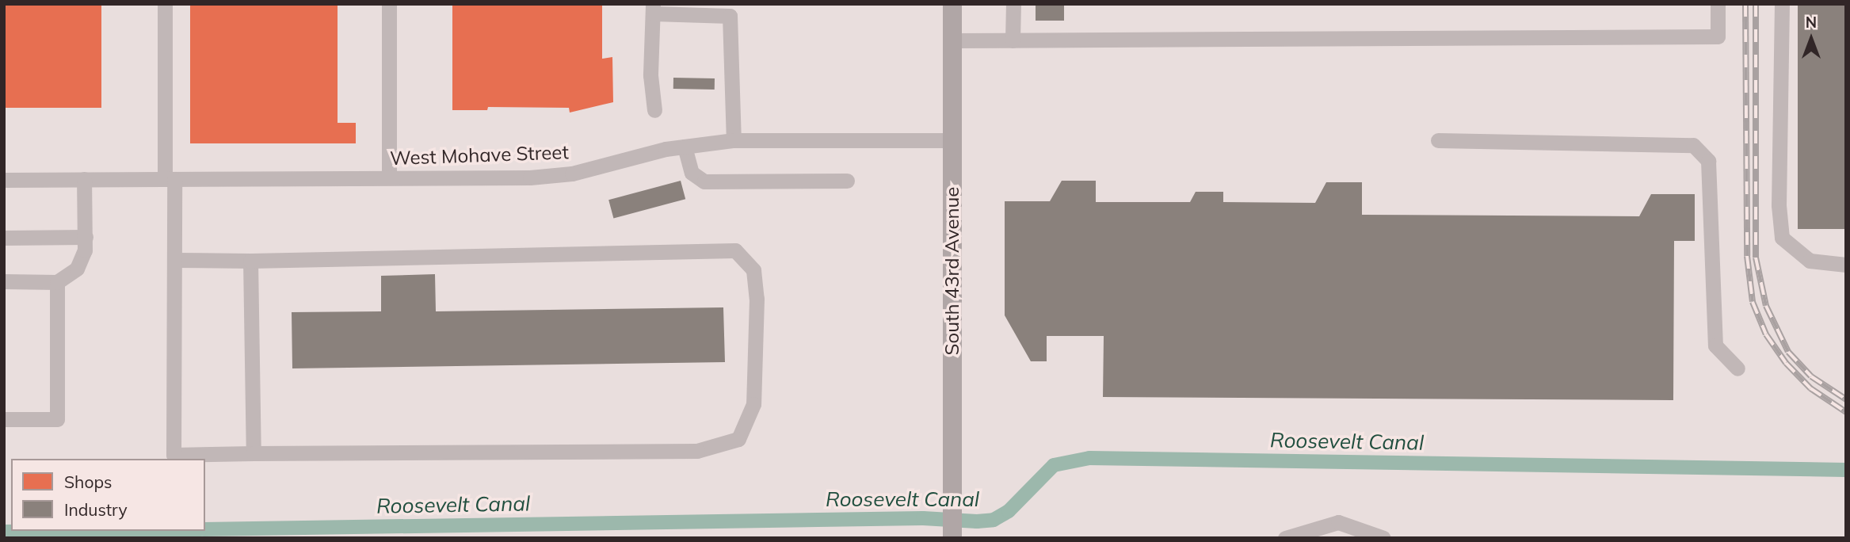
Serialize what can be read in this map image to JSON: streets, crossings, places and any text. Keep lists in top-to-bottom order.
{
  "streets": {
    "main road": ["South 43rd Avenue"],
    "street": ["West Mohave Street"]
  },
  "crossings": [
    ["West Mohave Street", "South 43rd Avenue"]
  ],
  "water": ["Roosevelt Canal"],
  "legend": ["Shops", "Industry"],
  "north": "top"
}
